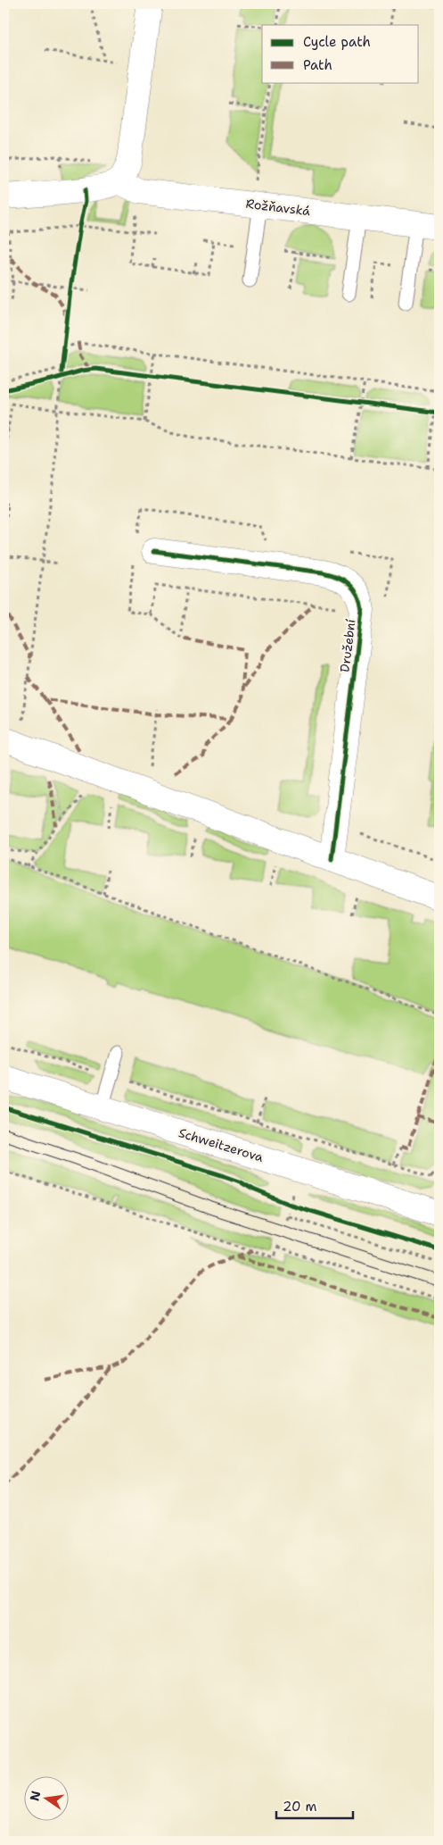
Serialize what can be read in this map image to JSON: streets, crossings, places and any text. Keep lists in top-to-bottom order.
{
  "streets": {
    "street": ["Rožňavská", "Družební", "Schweitzerova"]
  },
  "legend": ["Cycle path", "Path"],
  "scale_bar": "20 m",
  "north": "left"
}
